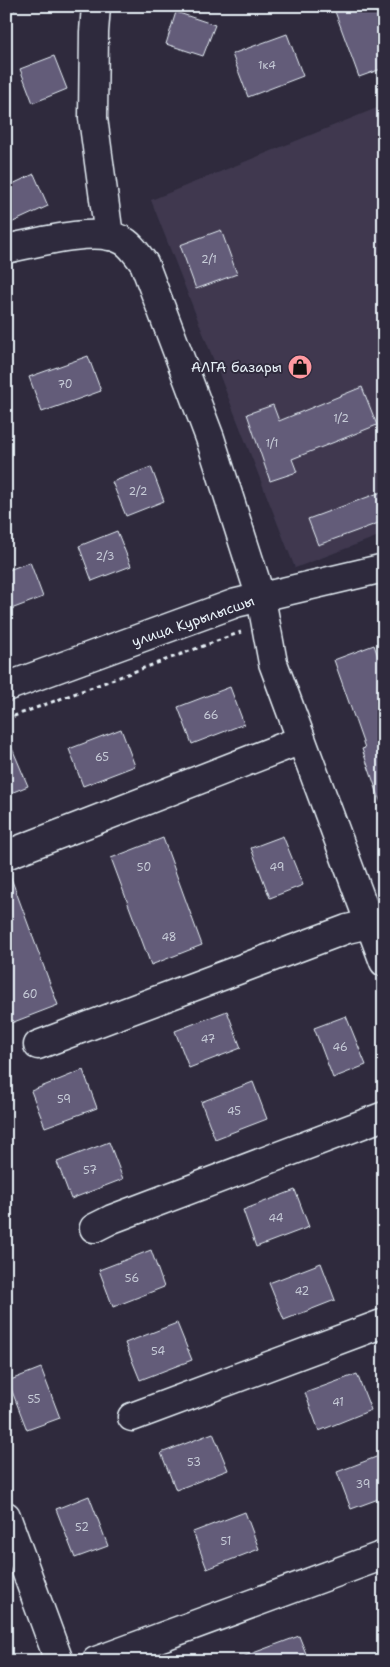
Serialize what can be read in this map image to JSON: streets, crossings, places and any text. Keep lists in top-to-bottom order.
{
  "streets": {
    "street": ["улица Курылысшы"]
  },
  "places": {
    "shop": ["АЛГА базары"]
  },
  "house_numbers": [
    "1к4",
    "2/1",
    "70",
    "1/2",
    "1/1",
    "2/2",
    "2/3",
    "66",
    "65",
    "50",
    "49",
    "48",
    "60",
    "47",
    "46",
    "59",
    "45",
    "57",
    "44",
    "56",
    "42",
    "54",
    "55",
    "41",
    "53",
    "39",
    "52",
    "51"
  ]
}
